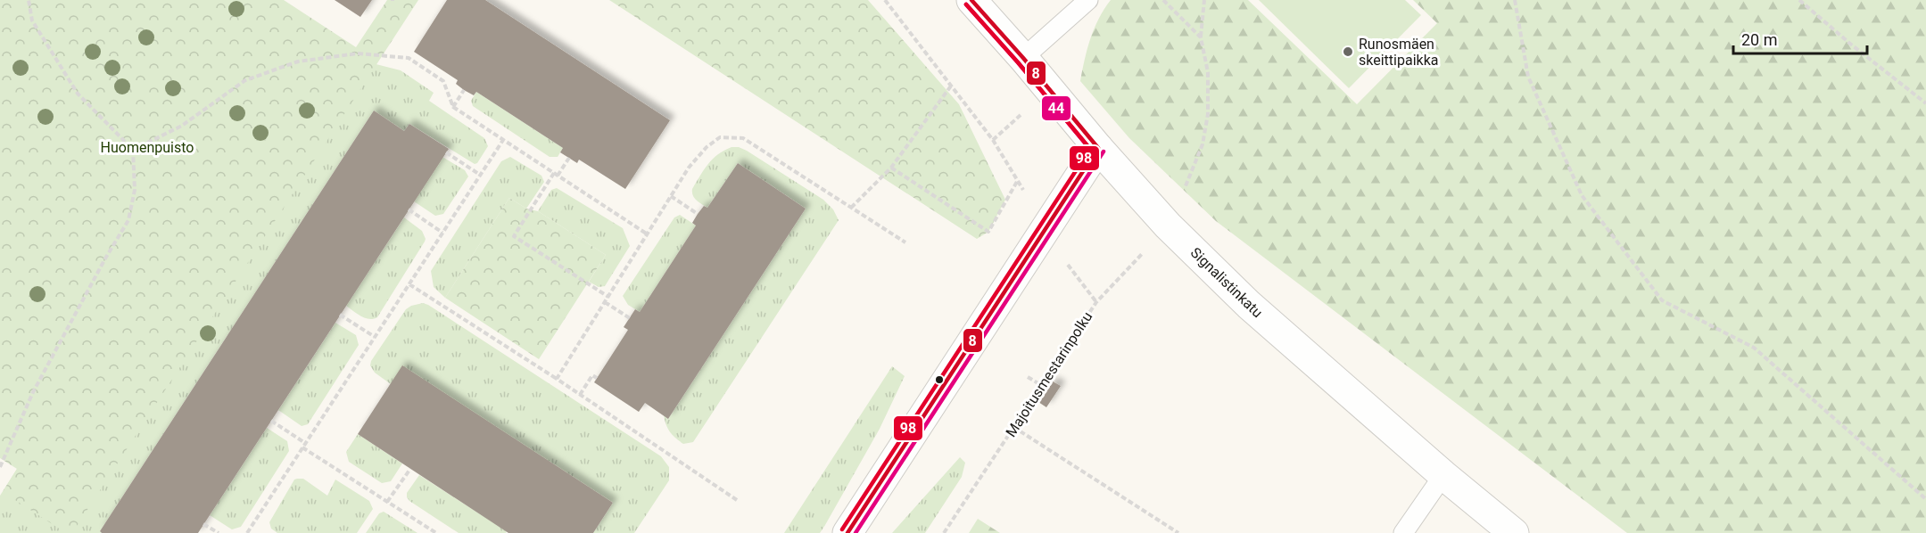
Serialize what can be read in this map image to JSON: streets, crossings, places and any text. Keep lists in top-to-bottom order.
{
  "streets": {
    "street": ["Signalistinkatu"],
    "path": ["Majoitusmestarinpolku"]
  },
  "crossings": [
    ["Signalistinkatu", "Majoitusmestarinpolku"]
  ],
  "parks": ["Huomenpuisto"],
  "places": ["Runosmäen skeittipaikka"],
  "lines": ["transit line 8", "transit line 44", "transit line 98"],
  "scale_bar": "20 m"
}
